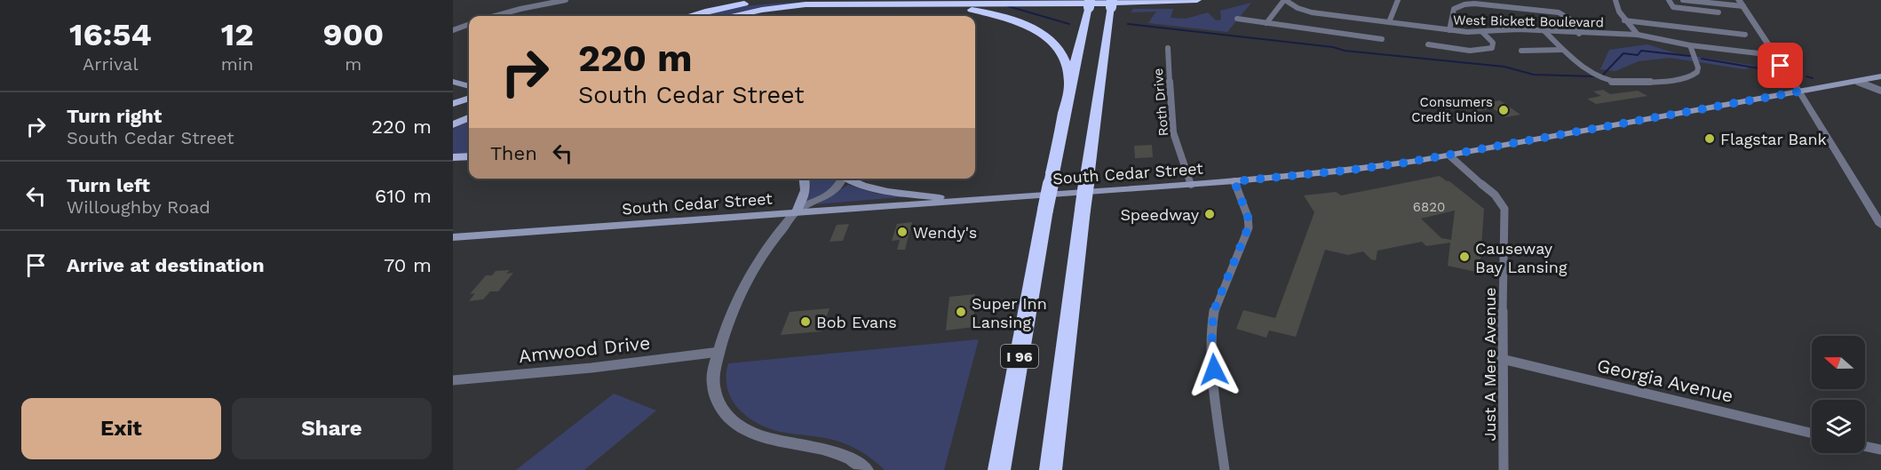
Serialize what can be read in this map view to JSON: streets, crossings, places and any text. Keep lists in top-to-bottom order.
{
  "streets": {
    "highway": ["I 96"],
    "main road": ["South Cedar Street"],
    "street": [
      "West Bickett Boulevard",
      "Roth Drive",
      "Amwood Drive",
      "Just A Mere Avenue",
      "Georgia Avenue"
    ]
  },
  "crossings": [
    ["Roth Drive", "South Cedar Street"],
    ["South Cedar Street", "Just A Mere Avenue"],
    ["Just A Mere Avenue", "Georgia Avenue"]
  ],
  "places": [
    "Consumers Credit Union",
    "Flagstar Bank",
    "Speedway",
    "Wendy's",
    "Causeway Bay Lansing",
    "Super Inn Lansing",
    "Bob Evans"
  ],
  "house_numbers": ["6820"],
  "north": "left",
  "page": {
    "eta": [
      "16:54",
      "Arrival",
      "12",
      "min",
      "900",
      "m"
    ],
    "turn": ["220 m", "South Cedar Street"],
    "list": [
      {
        "name": "Turn right",
        "note": "South Cedar Street",
        "value": "220 m"
      },
      {
        "name": "Turn left",
        "note": "Willoughby Road",
        "value": "610 m"
      },
      {
        "name": "Arrive at destination",
        "value": "70 m"
      }
    ],
    "then": "Then",
    "buttons": ["Exit", "Share"]
  }
}
